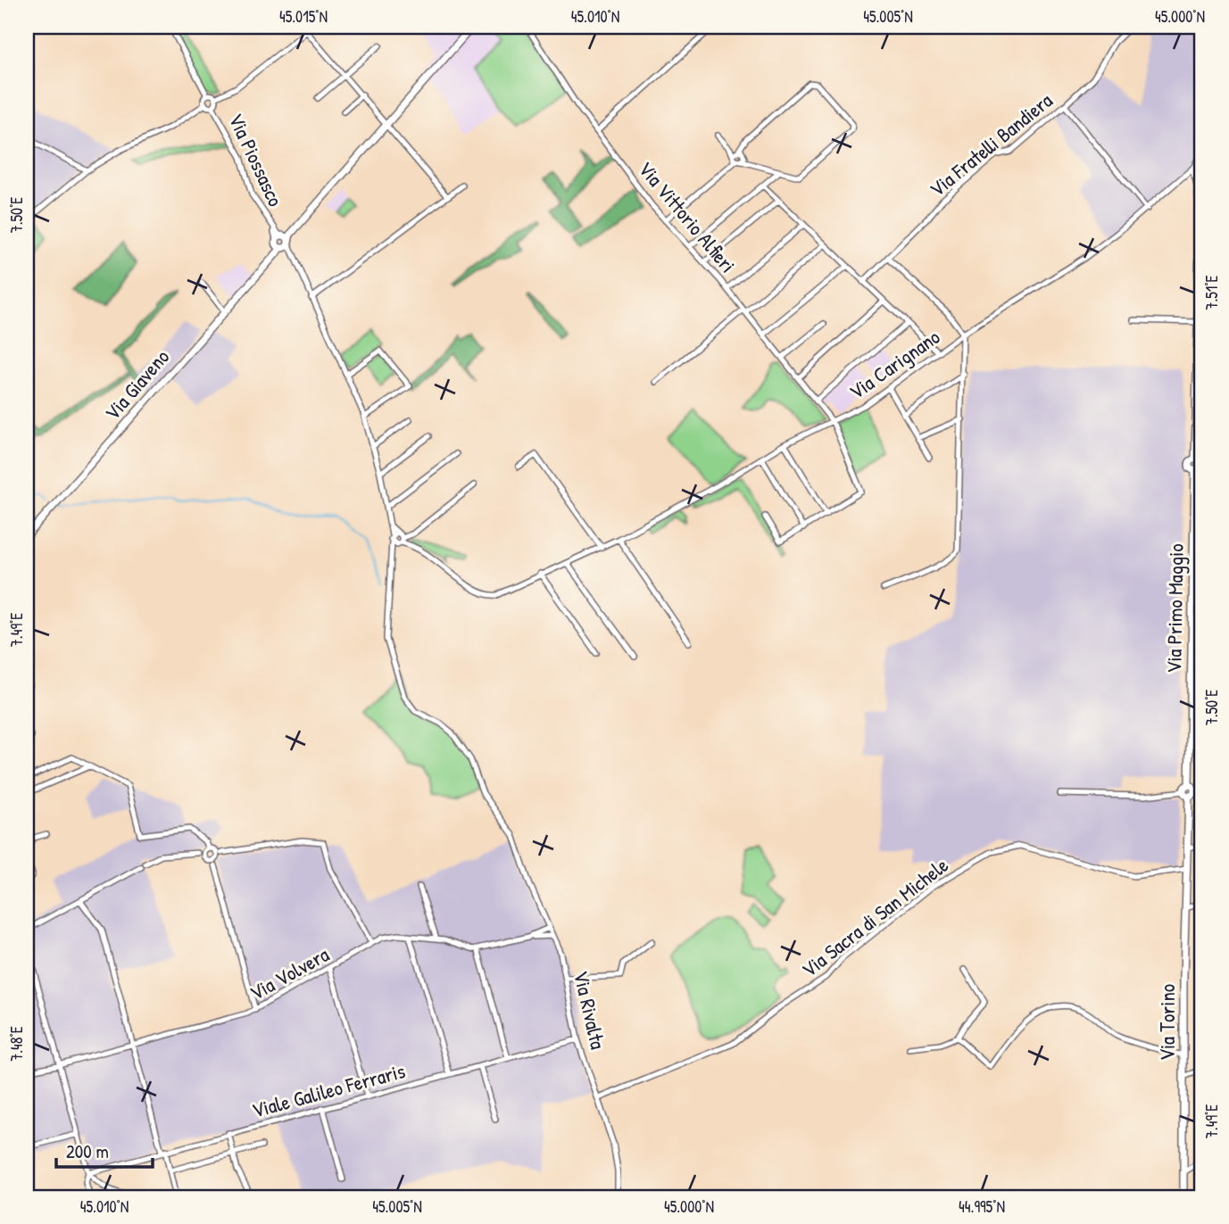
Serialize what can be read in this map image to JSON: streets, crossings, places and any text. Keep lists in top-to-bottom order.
{
  "streets": {
    "main road": ["Via Giaveno", "Via Primo Maggio", "Via Torino"],
    "street": [
      "Via Fratelli Bandiera",
      "Via Piossasco",
      "Via Vittorio Alfieri",
      "Via Carignano",
      "Via Sacra di San Michele",
      "Via Volvera",
      "Via Rivalta",
      "Viale Galileo Ferraris"
    ]
  },
  "crossings": [
    ["Via Piossasco", "Via Giaveno"],
    ["Via Vittorio Alfieri", "Via Carignano"],
    ["Via Carignano", "Via Rivalta"],
    ["Via Sacra di San Michele", "Via Rivalta"],
    ["Via Sacra di San Michele", "Via Torino"],
    ["Via Volvera", "Via Rivalta"],
    ["Via Rivalta", "Viale Galileo Ferraris"]
  ],
  "scale_bar": "200 m",
  "coordinates": [
    "45.015°N",
    "45.010°N",
    "45.005°N",
    "45.000°N",
    "7.50°E",
    "7.51°E",
    "7.49°E",
    "7.48°E",
    "44.995°N"
  ]
}
